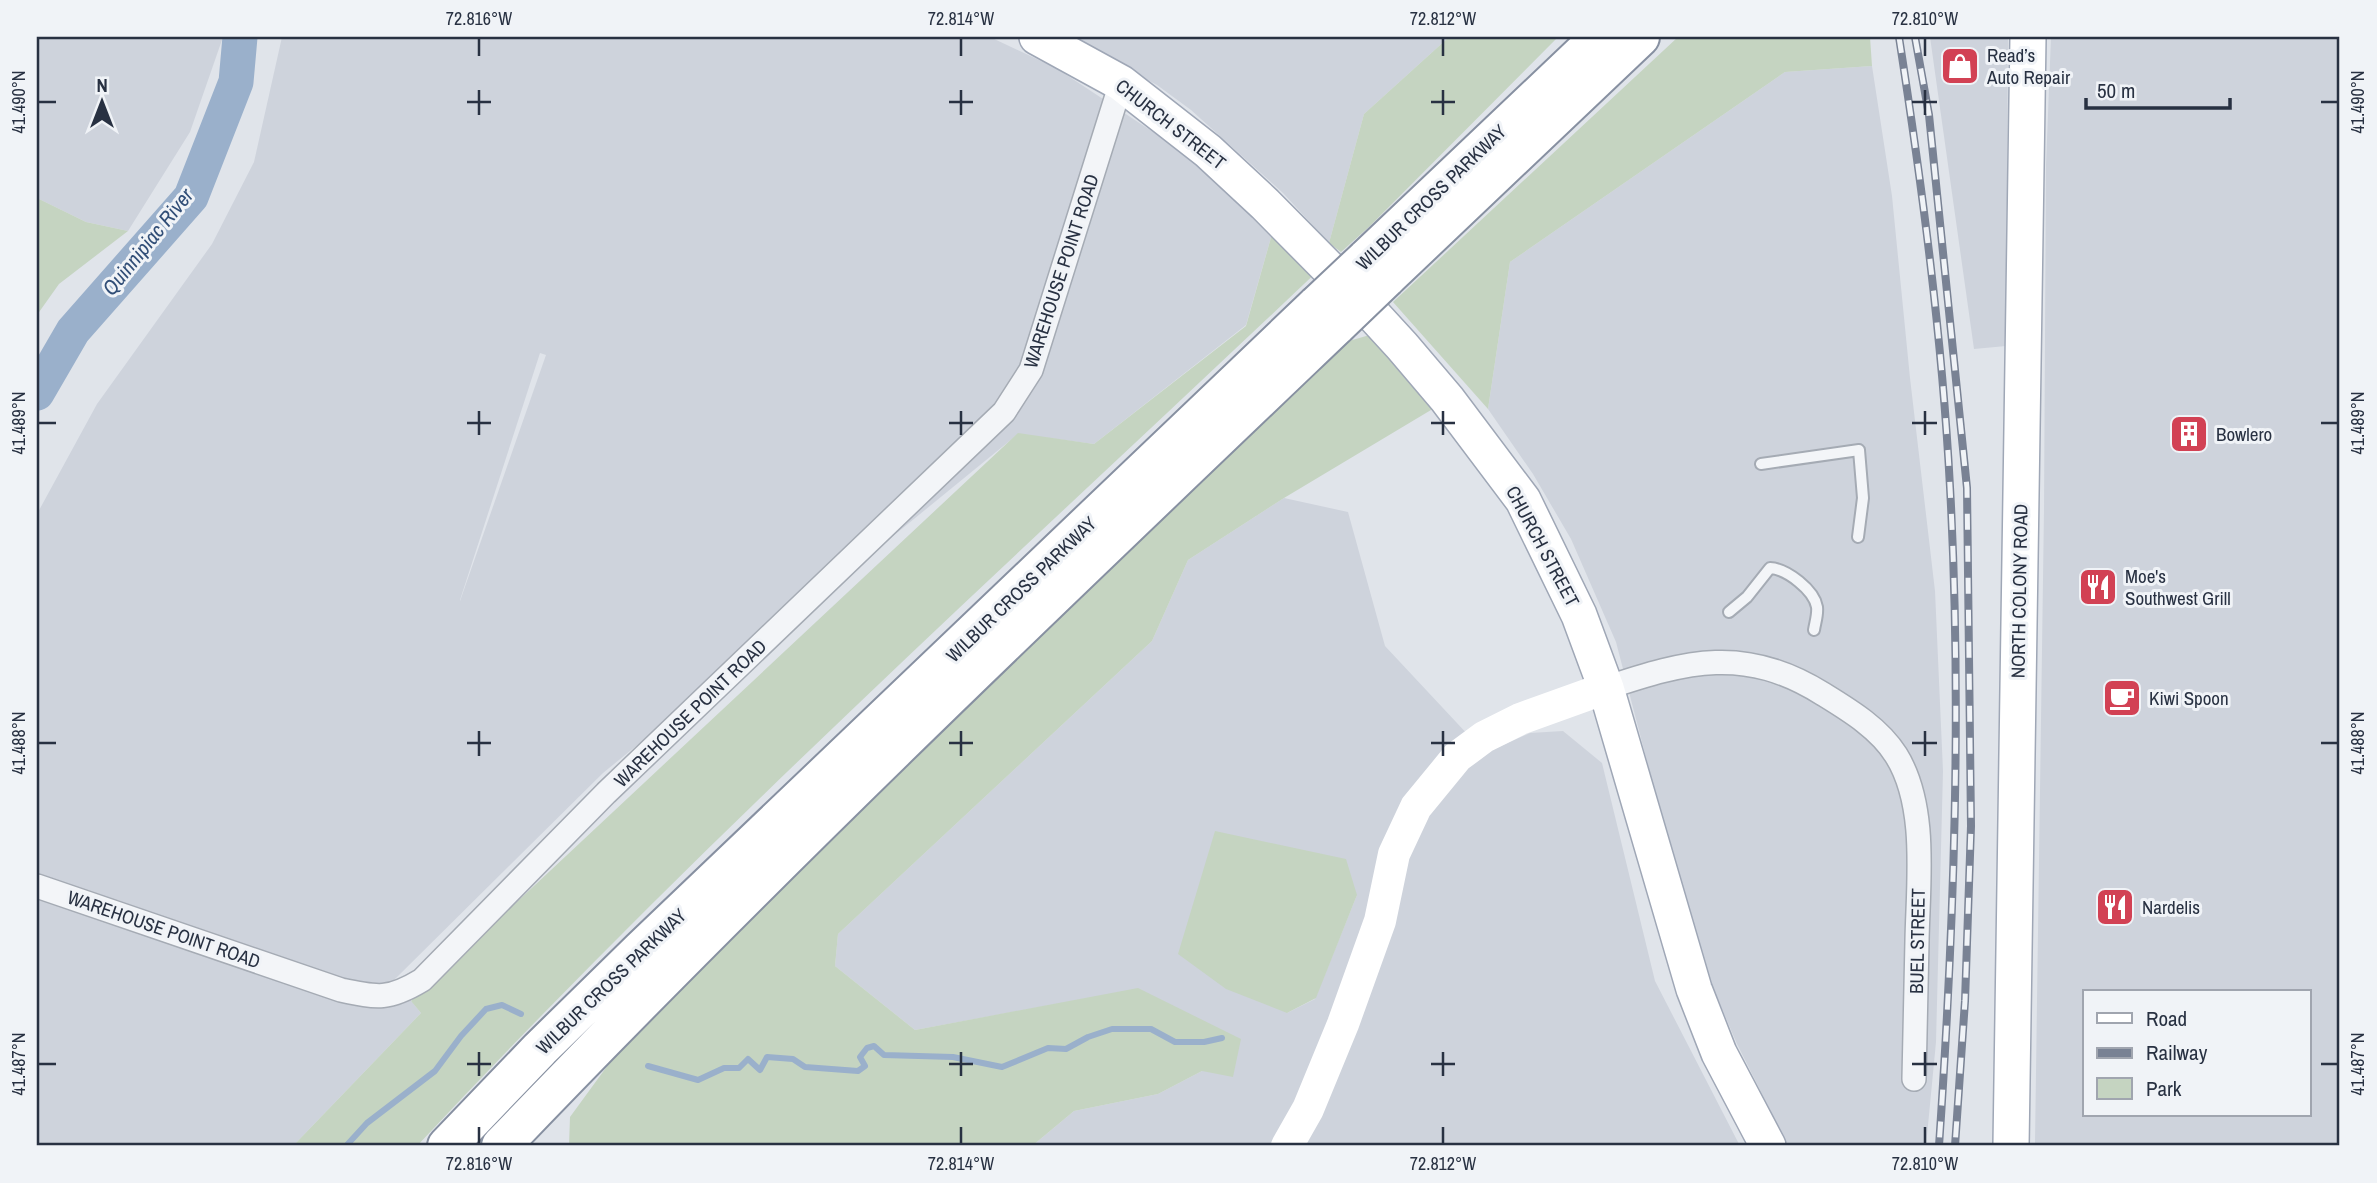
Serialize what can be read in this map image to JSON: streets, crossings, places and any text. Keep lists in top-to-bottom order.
{
  "streets": {
    "highway": ["WILBUR CROSS PARKWAY"],
    "main road": ["CHURCH STREET", "NORTH COLONY ROAD"],
    "street": ["WAREHOUSE POINT ROAD", "BUEL STREET"]
  },
  "crossings": [
    ["CHURCH STREET", "WAREHOUSE POINT ROAD"],
    ["CHURCH STREET", "BUEL STREET"]
  ],
  "water": ["Quinnipiac River"],
  "places": {
    "shop": ["Read’s Auto Repair"],
    "building": ["Bowlero"],
    "restaurant": ["Moe's Southwest Grill", "Nardelis"],
    "cafe": ["Kiwi Spoon"]
  },
  "legend": ["Road", "Railway", "Park"],
  "scale_bar": "50 m",
  "north": "top",
  "coordinates": [
    "72.816°W",
    "72.814°W",
    "72.812°W",
    "72.810°W",
    "41.490°N",
    "41.489°N",
    "41.488°N",
    "41.487°N"
  ]
}
